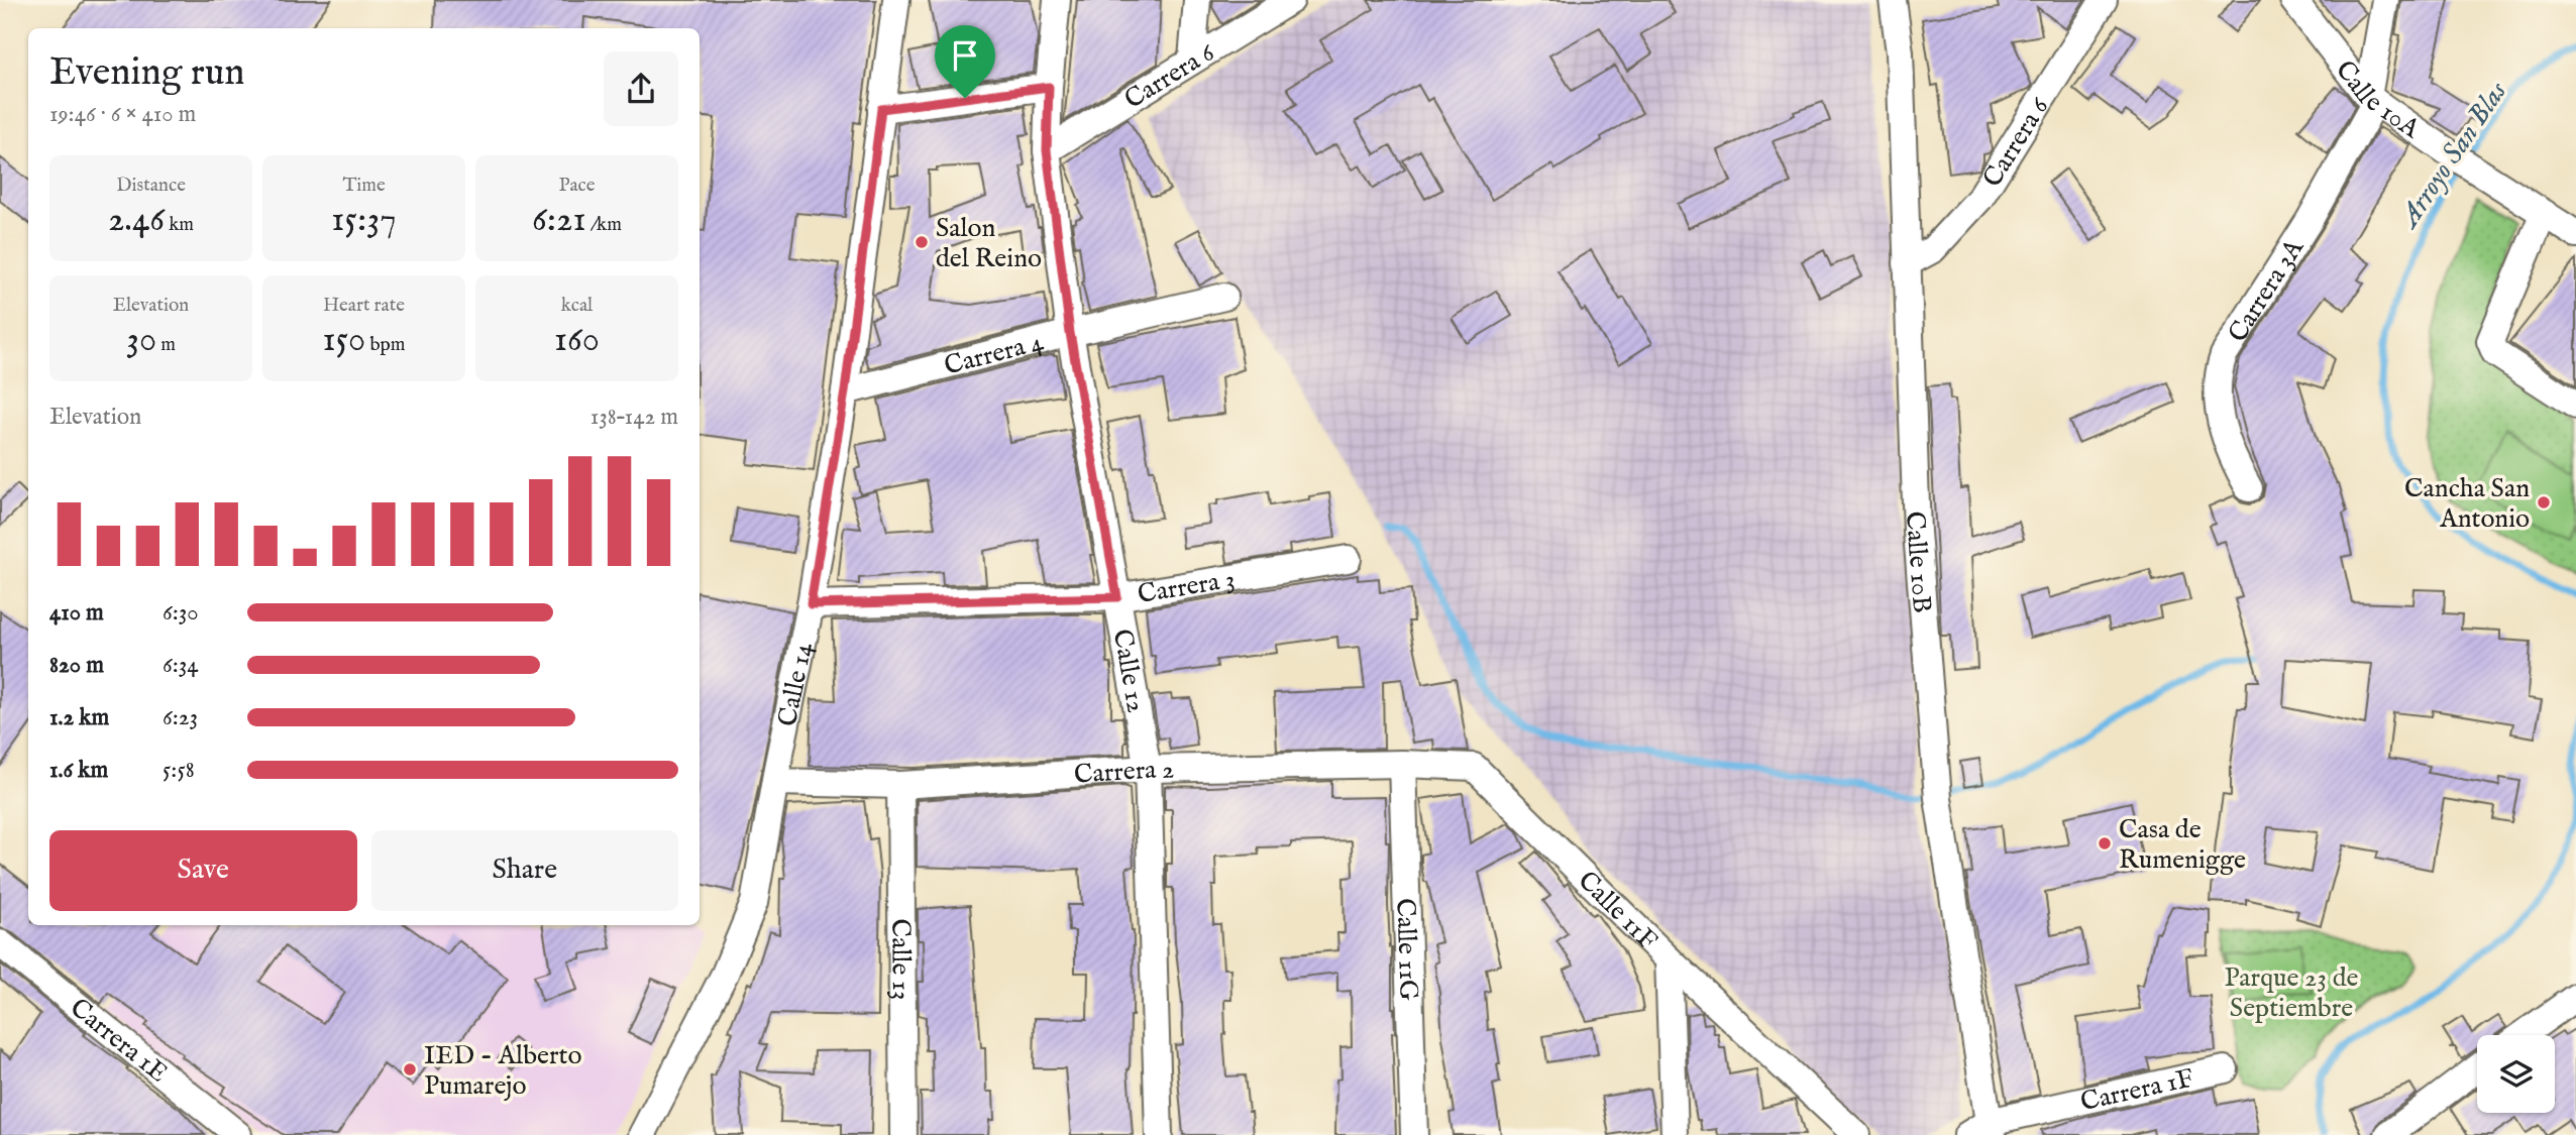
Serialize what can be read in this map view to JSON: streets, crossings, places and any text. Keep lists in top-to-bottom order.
{
  "streets": {
    "street": [
      "Carrera 6",
      "Calle 10A",
      "Carrera 3A",
      "Carrera 4",
      "Calle 10B",
      "Carrera 3",
      "Calle 12",
      "Calle 14",
      "Carrera 2",
      "Calle 11F",
      "Calle 11G",
      "Calle 13",
      "Carrera 1E",
      "Carrera 1F"
    ]
  },
  "crossings": [
    ["Carrera 6", "Calle 10B"],
    ["Carrera 6", "Calle 12"],
    ["Calle 10A", "Carrera 3A"],
    ["Carrera 4", "Calle 12"],
    ["Carrera 4", "Calle 14"],
    ["Calle 10B", "Carrera 1F"],
    ["Carrera 3", "Calle 12"],
    ["Carrera 3", "Calle 14"],
    ["Calle 12", "Carrera 2"],
    ["Calle 14", "Carrera 2"],
    ["Carrera 2", "Calle 11F"],
    ["Carrera 2", "Calle 11G"],
    ["Carrera 2", "Calle 13"]
  ],
  "water": ["Arroyo San Blas"],
  "parks": ["Parque 23 de Septiembre"],
  "places": [
    "Salon del Reino",
    "Cancha San Antonio",
    "Casa de Rumenigge",
    "IED - Alberto Pumarejo"
  ],
  "page": {
    "heading": ["Evening run", "19:46 · 6 × 410 m"],
    "stats": [
      ["Distance", "2.46 km"],
      ["Time", "15:37"],
      ["Pace", "6:21 /km"],
      ["Elevation", "30 m"],
      ["Heart rate", "150 bpm"],
      ["kcal", "160"]
    ],
    "chart": ["Elevation", "138–142 m"],
    "list": [
      {
        "name": "410 m",
        "note": "6:30"
      },
      {
        "name": "820 m",
        "note": "6:34"
      },
      {
        "name": "1.2 km",
        "note": "6:23"
      },
      {
        "name": "1.6 km",
        "note": "5:58"
      }
    ],
    "buttons": ["Save", "Share"]
  }
}
